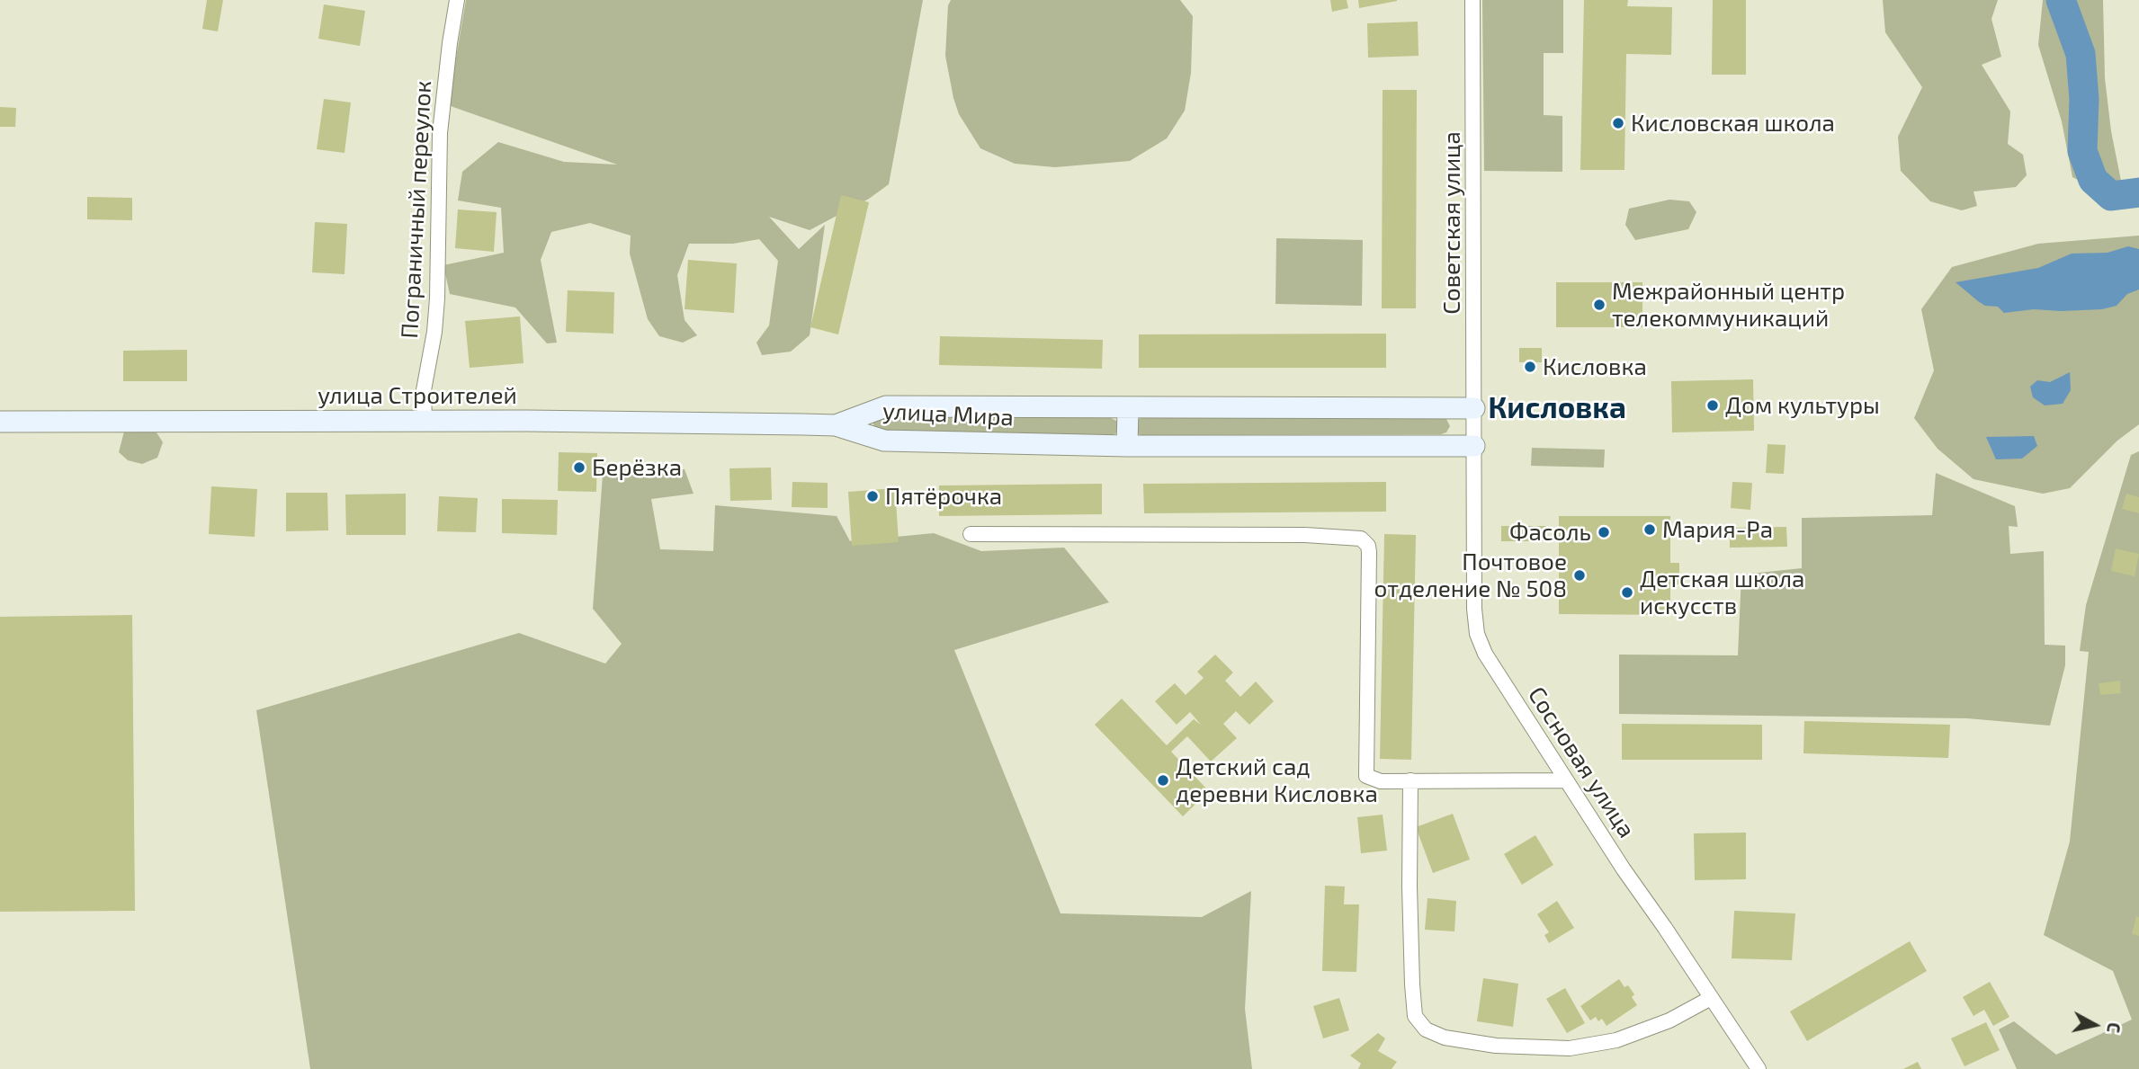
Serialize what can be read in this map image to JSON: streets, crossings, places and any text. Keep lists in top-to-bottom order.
{
  "streets": {
    "street": [
      "Пограничный переулок",
      "Советская улица",
      "улица Строителей",
      "улица Мира",
      "Сосновая улица"
    ]
  },
  "crossings": [
    ["Пограничный переулок", "улица Строителей"],
    ["Советская улица", "улица Мира"],
    ["Советская улица", "Сосновая улица"],
    ["улица Строителей", "улица Мира"],
    ["улица Мира", "Сосновая улица"]
  ],
  "districts": ["Кисловка"],
  "places": [
    "Кисловская школа",
    "Межрайонный центр телекоммуникаций",
    "Кисловка",
    "Дом культуры",
    "Берёзка",
    "Пятёрочка",
    "Мария-Ра",
    "Фасоль",
    "Почтовое отделение № 508",
    "Детская школа искусств",
    "Детский сад деревни Кисловка"
  ],
  "north": "right"
}
